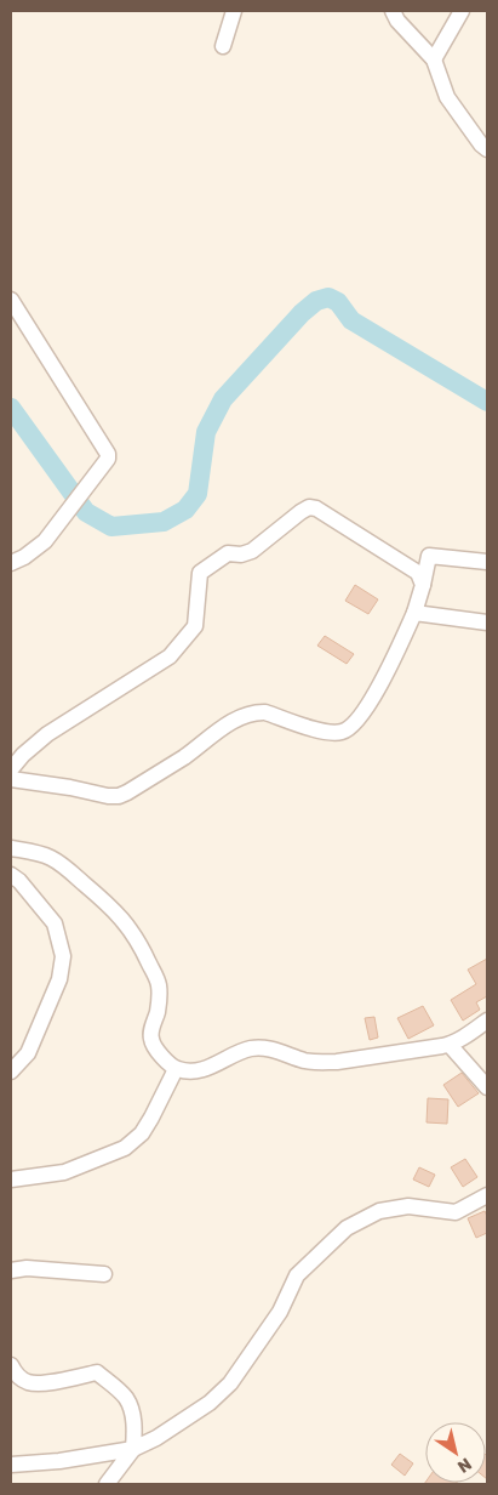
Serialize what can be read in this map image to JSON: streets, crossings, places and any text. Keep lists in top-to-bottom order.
{
  "north": "bottom right"
}
